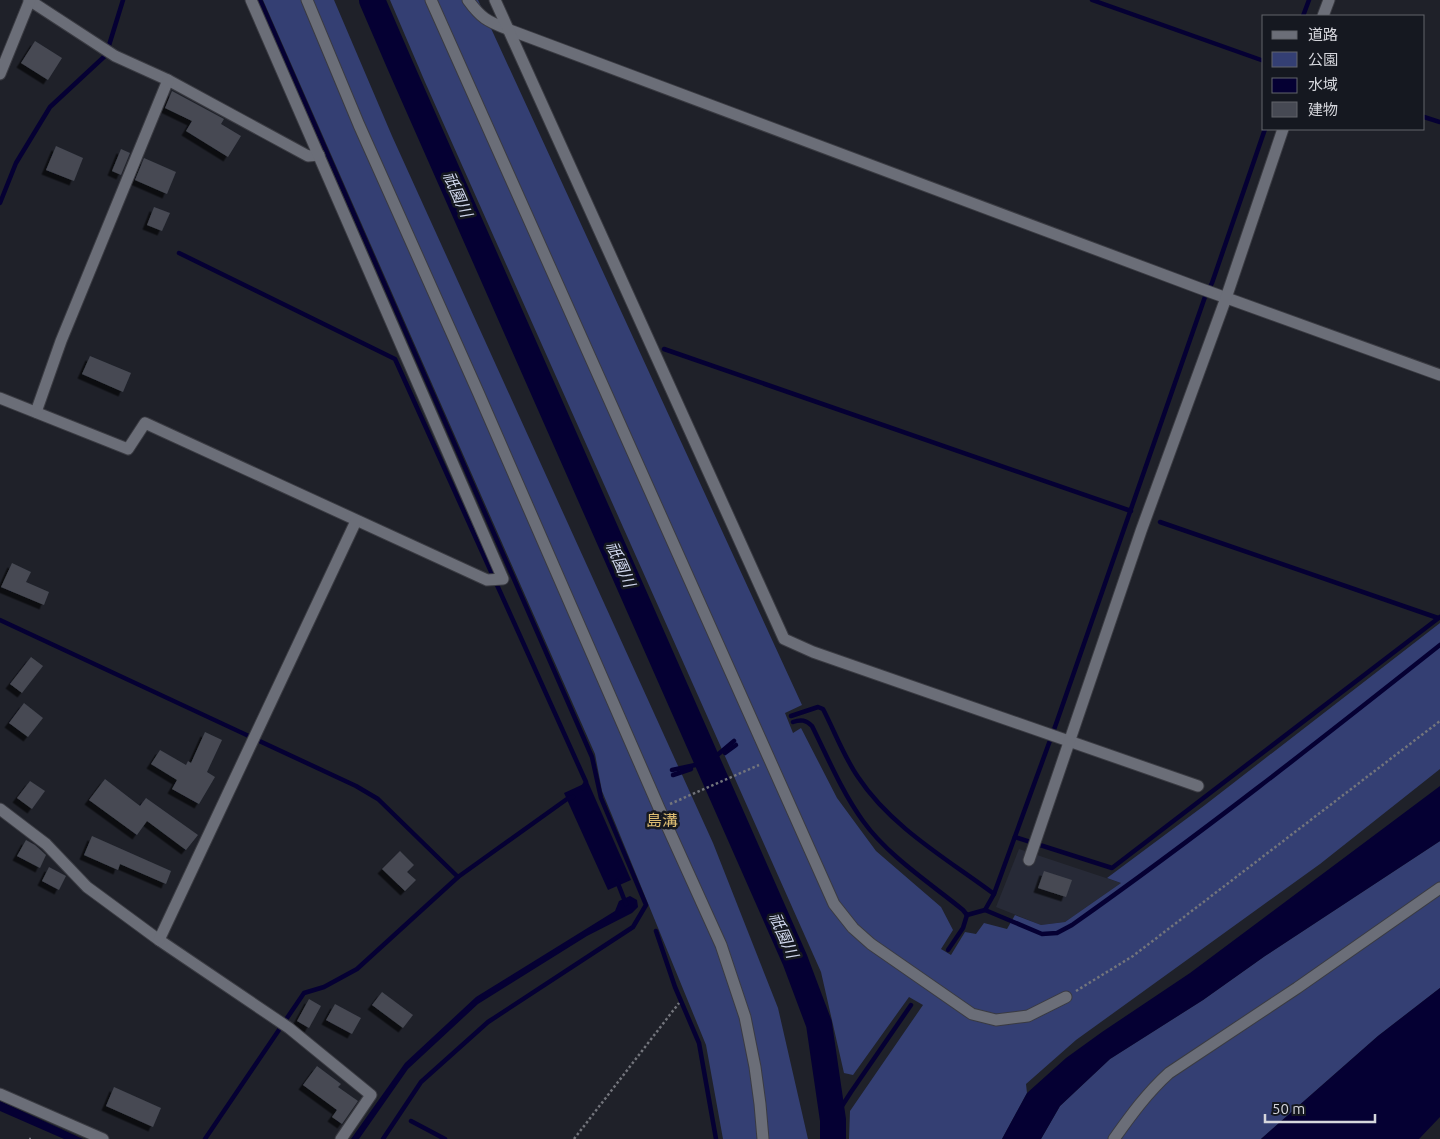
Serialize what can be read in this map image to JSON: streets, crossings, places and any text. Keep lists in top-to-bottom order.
{
  "districts": ["島溝"],
  "water": ["祇園川"],
  "legend": [
    "道路",
    "公園",
    "水域",
    "建物"
  ],
  "scale_bar": "50 m"
}
